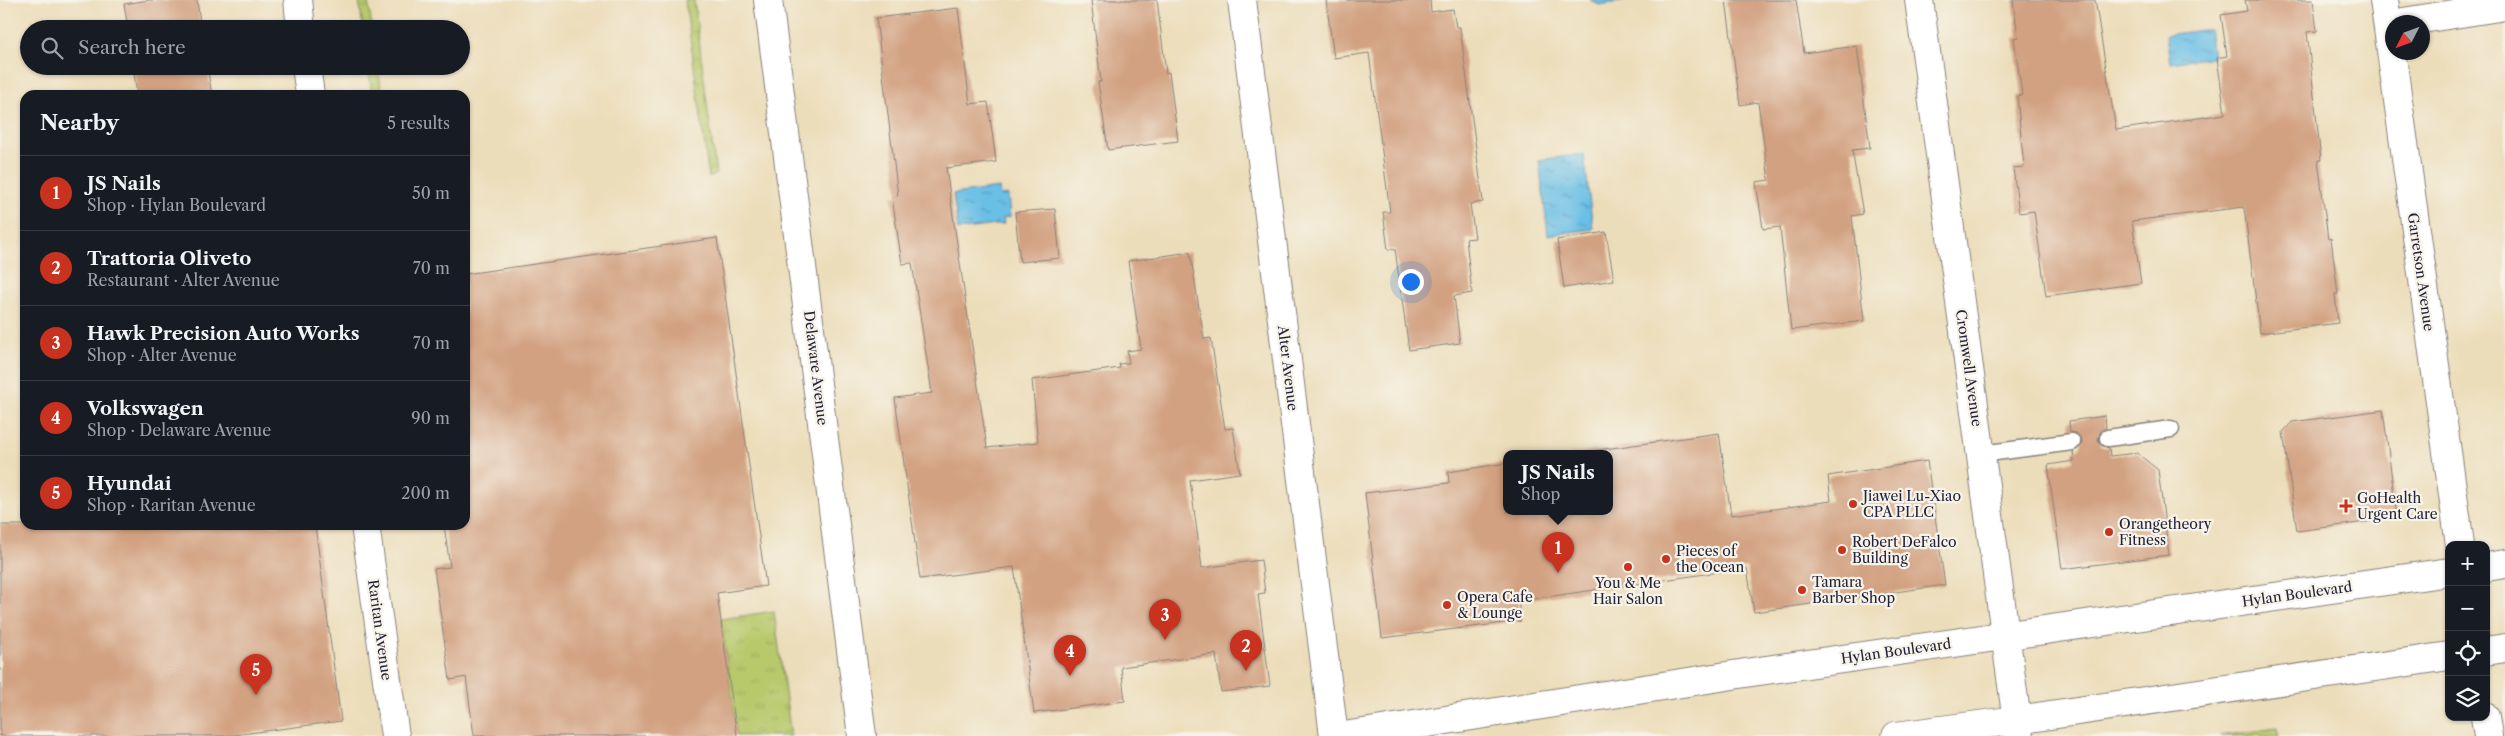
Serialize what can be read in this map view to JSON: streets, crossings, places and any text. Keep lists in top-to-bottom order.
{
  "streets": {
    "street": [
      "Garretson Avenue",
      "Delaware Avenue",
      "Alter Avenue",
      "Cromwell Avenue",
      "Hylan Boulevard",
      "Raritan Avenue"
    ]
  },
  "crossings": [
    ["Cromwell Avenue", "Hylan Boulevard"]
  ],
  "places": {
    "other": [
      "Jiawei Lu-Xiao CPA PLLC",
      "Orangetheory Fitness",
      "Robert DeFalco Building",
      "Pieces of the Ocean",
      "You & Me Hair Salon",
      "Tamara Barber Shop",
      "Opera Cafe & Lounge"
    ],
    "health": ["GoHealth Urgent Care"]
  },
  "north": "bottom left",
  "page": {
    "search": "Search here",
    "heading": ["Nearby", "5 results"],
    "list": [
      {
        "mark": "1",
        "name": "JS Nails",
        "note": "Shop · Hylan Boulevard",
        "value": "50 m"
      },
      {
        "mark": "2",
        "name": "Trattoria Oliveto",
        "note": "Restaurant · Alter Avenue",
        "value": "70 m"
      },
      {
        "mark": "3",
        "name": "Hawk Precision Auto Works",
        "note": "Shop · Alter Avenue",
        "value": "70 m"
      },
      {
        "mark": "4",
        "name": "Volkswagen",
        "note": "Shop · Delaware Avenue",
        "value": "90 m"
      },
      {
        "mark": "5",
        "name": "Hyundai",
        "note": "Shop · Raritan Avenue",
        "value": "200 m"
      }
    ],
    "popup": ["JS Nails", "Shop"],
    "pins": [
      "1",
      "3",
      "2",
      "4",
      "5"
    ],
    "map_buttons": ["+", "−"]
  }
}
